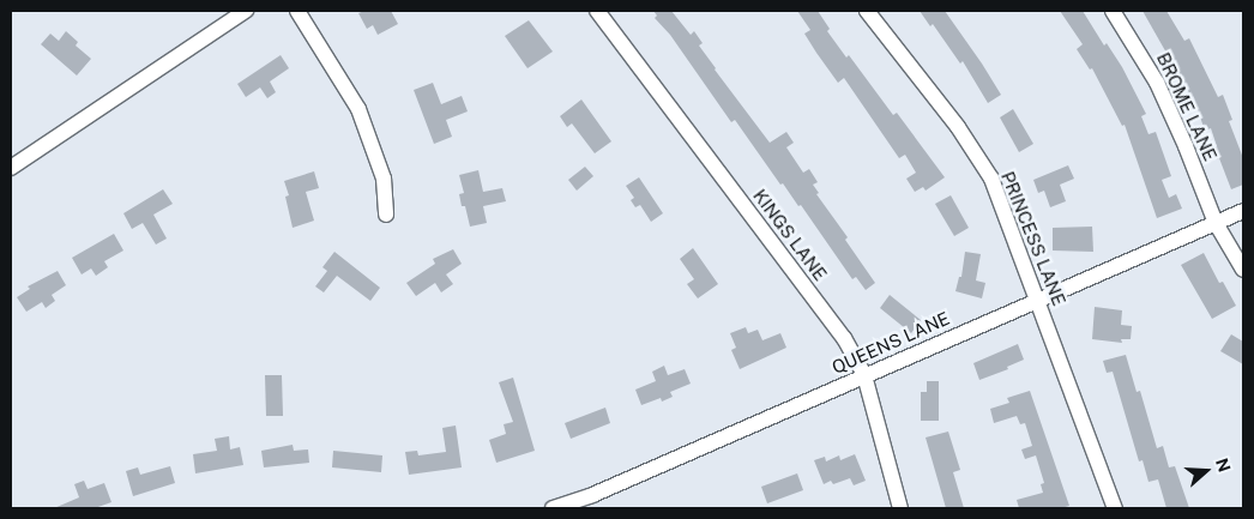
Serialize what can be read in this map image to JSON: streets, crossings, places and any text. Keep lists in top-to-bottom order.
{
  "streets": {
    "street": [
      "BROME LANE",
      "KINGS LANE",
      "PRINCESS LANE",
      "QUEENS LANE"
    ]
  },
  "crossings": [
    ["BROME LANE", "QUEENS LANE"],
    ["KINGS LANE", "QUEENS LANE"],
    ["PRINCESS LANE", "QUEENS LANE"]
  ],
  "north": "right"
}
